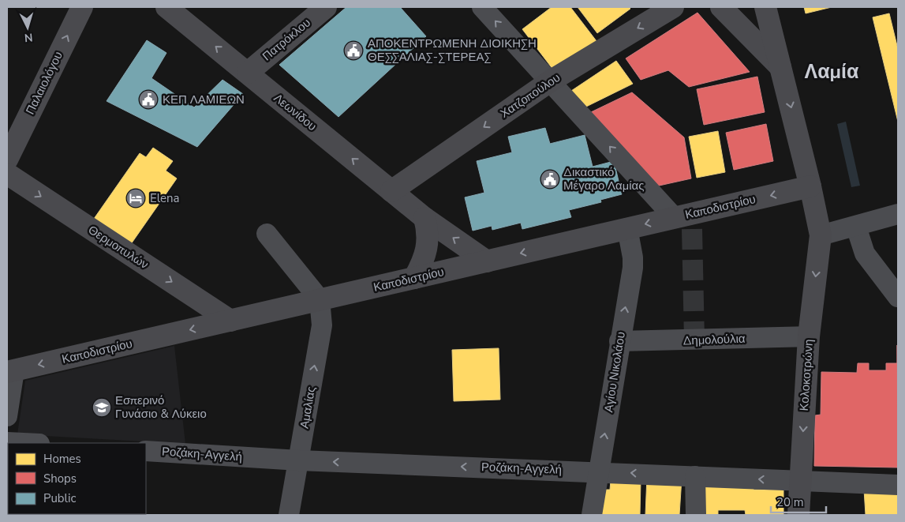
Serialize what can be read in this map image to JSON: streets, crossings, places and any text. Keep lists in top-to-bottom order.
{
  "streets": {
    "main road": [
      "Πατρόκλου",
      "Παλαιολόγου",
      "Χατζοπούλου",
      "Λεωνίδου",
      "Καποδιστρίου",
      "Θερμοπυλών",
      "Κολοκοτρώνη"
    ],
    "street": [
      "Δημολούλια",
      "Αγίου Νικολάου",
      "Αμαλίας",
      "Ροζάκη-Αγγελή"
    ]
  },
  "crossings": [
    ["Πατρόκλου", "Λεωνίδου"],
    ["Χατζοπούλου", "Λεωνίδου"],
    ["Λεωνίδου", "Καποδιστρίου"],
    ["Καποδιστρίου", "Θερμοπυλών"],
    ["Καποδιστρίου", "Αγίου Νικολάου"],
    ["Καποδιστρίου", "Κολοκοτρώνη"],
    ["Καποδιστρίου", "Αμαλίας"],
    ["Δημολούλια", "Αγίου Νικολάου"],
    ["Δημολούλια", "Κολοκοτρώνη"],
    ["Αγίου Νικολάου", "Ροζάκη-Αγγελή"],
    ["Κολοκοτρώνη", "Ροζάκη-Αγγελή"],
    ["Αμαλίας", "Ροζάκη-Αγγελή"]
  ],
  "one_way": [
    "Παλαιολόγου",
    "Χατζοπούλου",
    "Λεωνίδου",
    "Καποδιστρίου",
    "Θερμοπυλών",
    "Αγίου Νικολάου",
    "Κολοκοτρώνη",
    "Αμαλίας",
    "Ροζάκη-Αγγελή"
  ],
  "districts": ["Λαμία"],
  "places": {
    "public building": ["ΑΠΟΚΕΝΤΡΩΜΕΝΗ ΔΙΟΙΚΗΣΗ ΘΕΣΣΑΛΙΑΣ-ΣΤΕΡΕΑΣ", "ΚΕΠ ΛΑΜΙΕΩΝ", "Δικαστικό Μέγαρο Λαμίας"],
    "hotel": ["Elena"],
    "school or university": ["Εσπερινό Γυνάσιο & Λύκειο"]
  },
  "legend": ["Homes", "Shops", "Public"],
  "scale_bar": "20 m",
  "north": "bottom"
}
